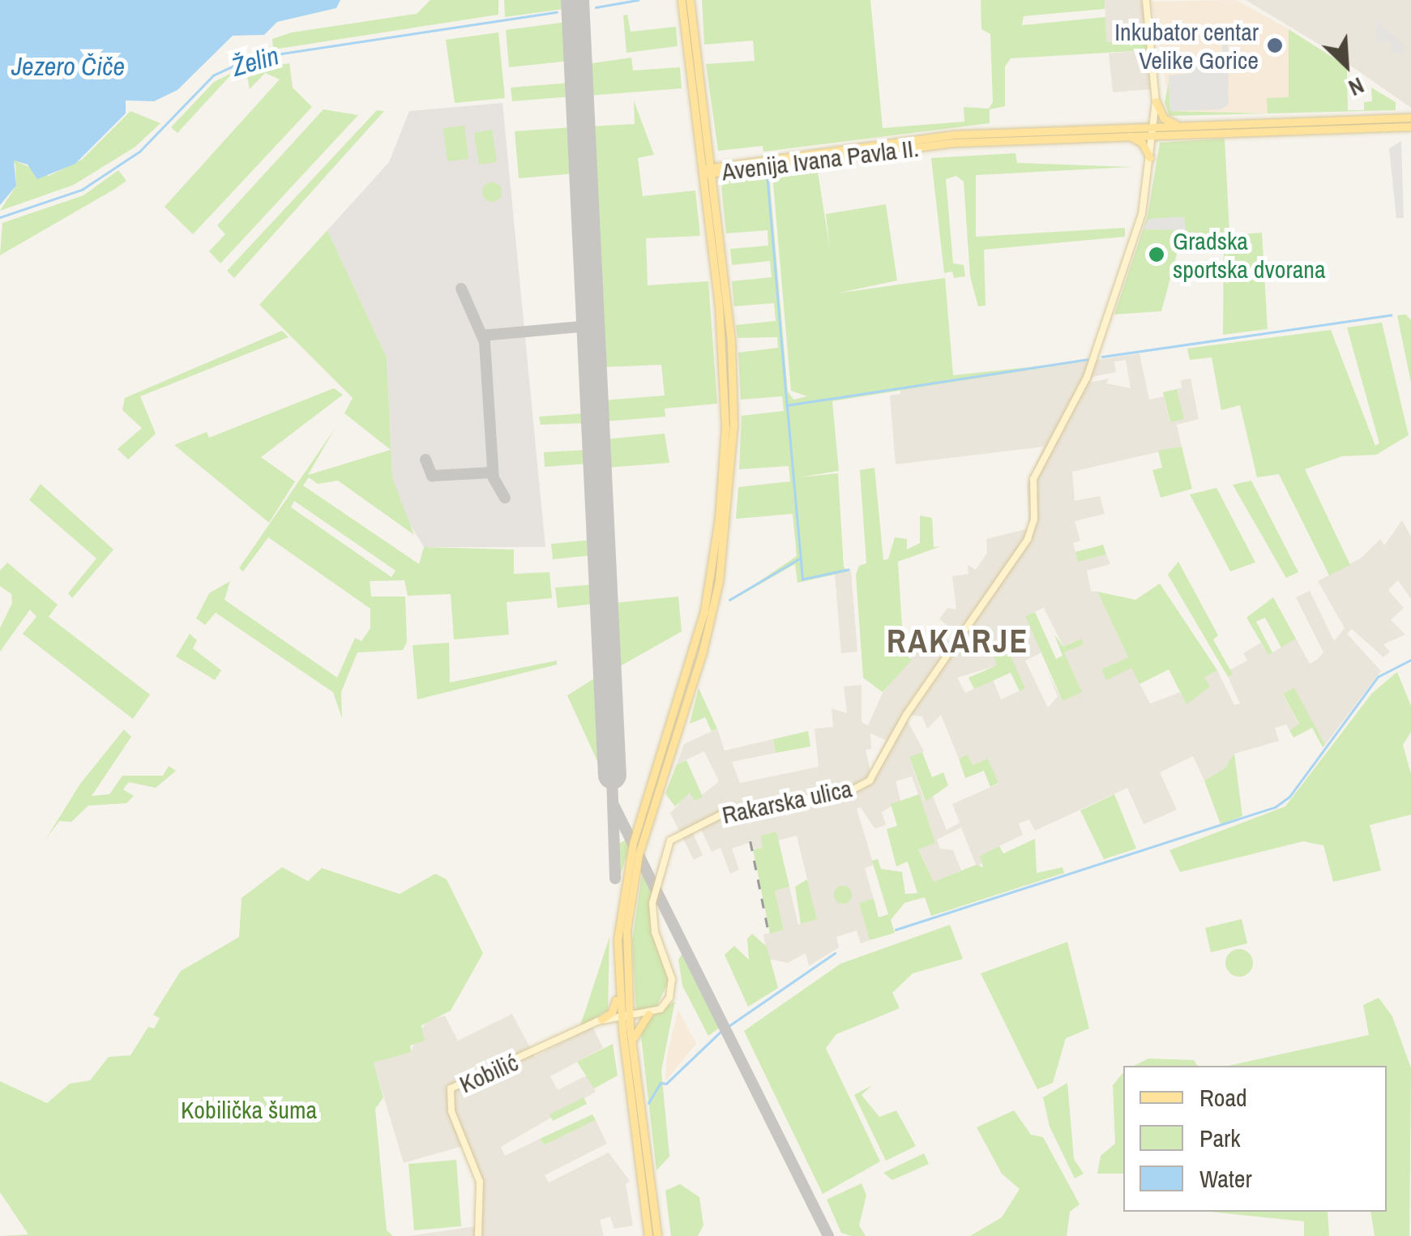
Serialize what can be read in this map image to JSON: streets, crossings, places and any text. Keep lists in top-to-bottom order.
{
  "streets": {
    "main road": ["Avenija Ivana Pavla II.", "Rakarska ulica", "Kobilić"]
  },
  "crossings": [
    ["Rakarska ulica", "Kobilić"]
  ],
  "districts": ["RAKARJE"],
  "water": ["Želin", "Jezero Čiče"],
  "parks": ["Kobilička šuma"],
  "places": ["Inkubator centar Velike Gorice", "Gradska sportska dvorana"],
  "legend": ["Road", "Park", "Water"],
  "north": "bottom right"
}
